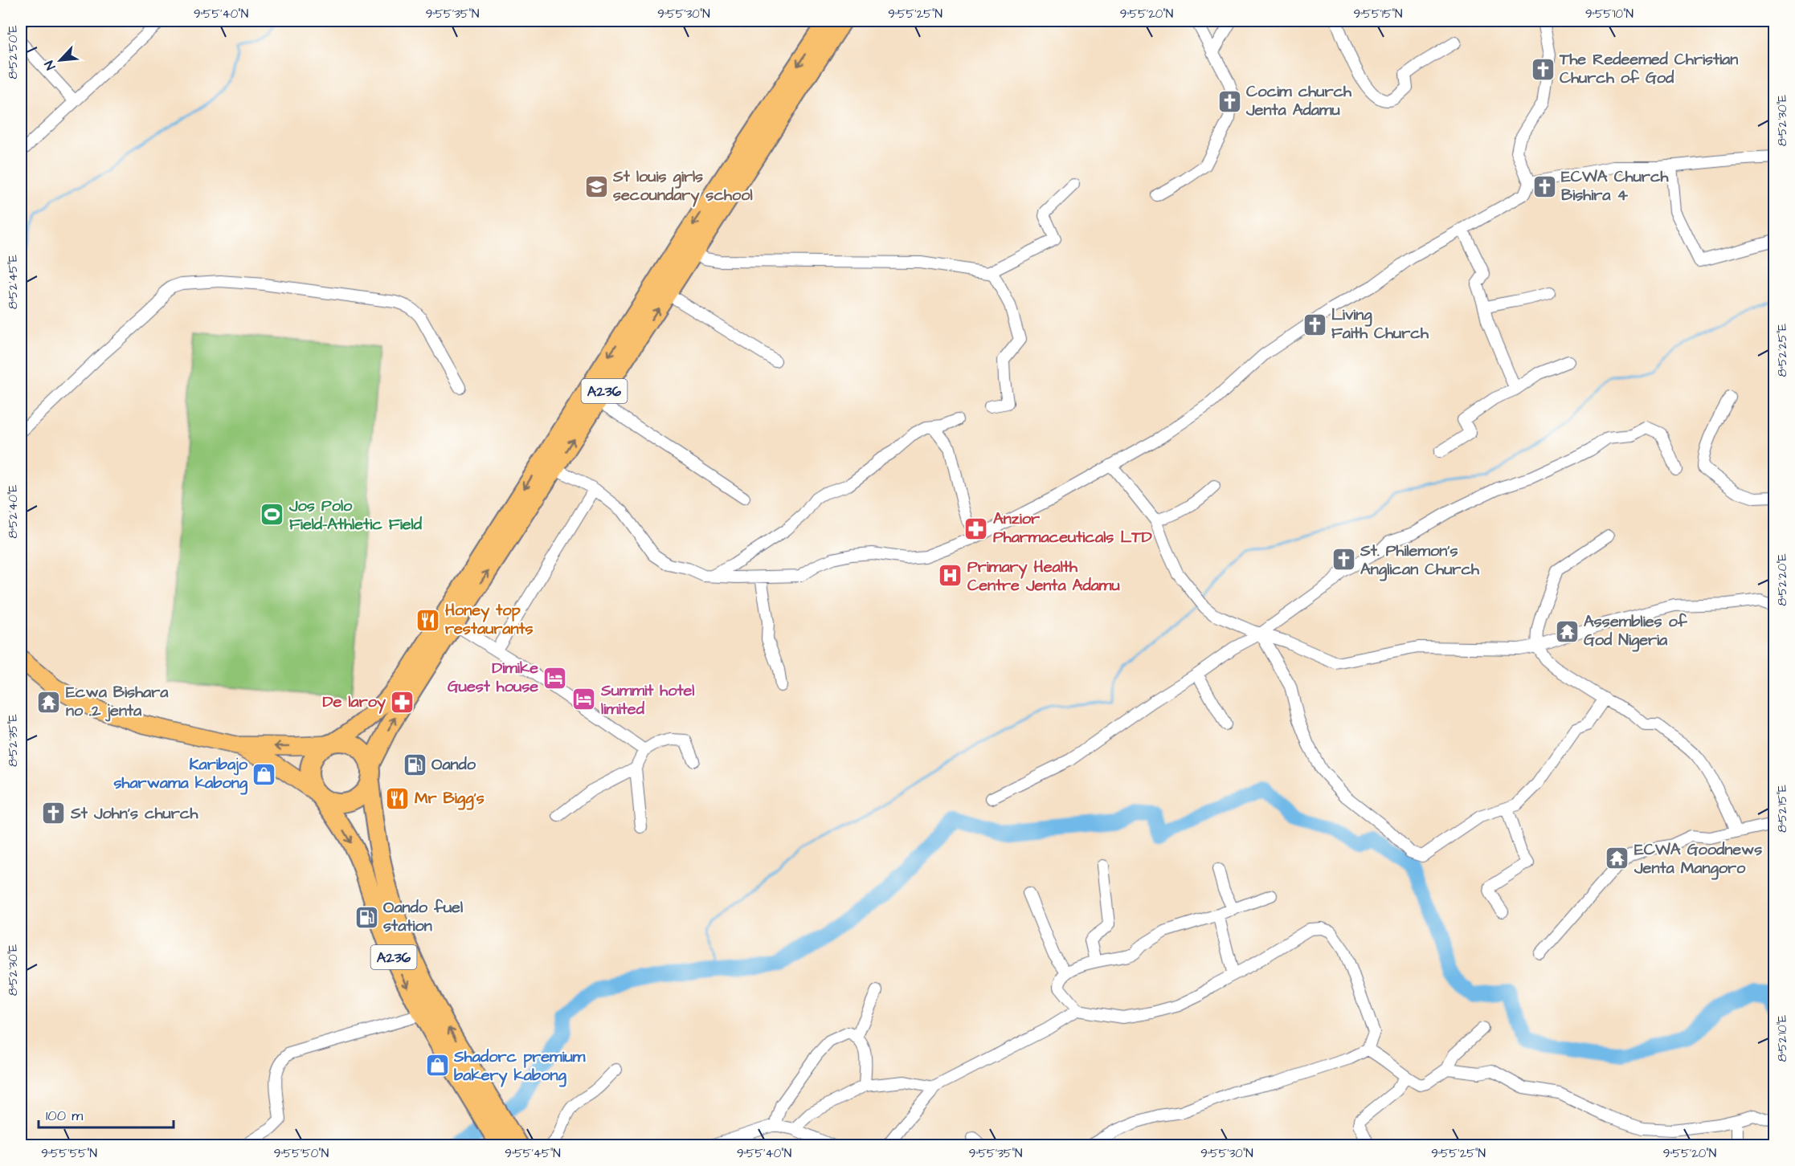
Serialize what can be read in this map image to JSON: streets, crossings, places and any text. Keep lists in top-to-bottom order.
{
  "streets": {
    "highway": ["A236"]
  },
  "places": {
    "church": [
      "The Redeemed Christian Church of God",
      "Cocim church Jenta Adamu",
      "ECWA Church Bishira 4",
      "Living Faith Church",
      "St. Philemon's Anglican Church",
      "St John's church"
    ],
    "school or university": ["St louis girls secoundary school"],
    "sports": ["Jos Polo Field-Athletic Field"],
    "pharmacy": ["Anzior Pharmaceuticals LTD", "De laroy"],
    "hospital": ["Primary Health Centre Jenta Adamu"],
    "restaurant": ["Honey top restaurants", "Mr Bigg's"],
    "temple": ["Assemblies of God Nigeria", "Ecwa Bishara no .2 jenta", "ECWA Goodnews Jenta Mangoro"],
    "hotel": ["Dimike Guest house", "Summit hotel limited"],
    "fuel station": ["Oando", "Oando fuel station"],
    "shop": ["Karibajo sharwama kabong", "Shadorc premium bakery kabong"]
  },
  "scale_bar": "100 m",
  "north": "bottom left",
  "coordinates": [
    "9°55'40\"N",
    "9°55'35\"N",
    "9°55'30\"N",
    "9°55'25\"N",
    "9°55'20\"N",
    "9°55'15\"N",
    "9°55'10\"N",
    "8°52'50\"E",
    "8°52'30\"E",
    "8°52'45\"E",
    "8°52'25\"E",
    "8°52'40\"E",
    "8°52'20\"E",
    "8°52'35\"E",
    "8°52'15\"E",
    "8°52'10\"E",
    "9°55'55\"N",
    "9°55'50\"N",
    "9°55'45\"N"
  ]
}
